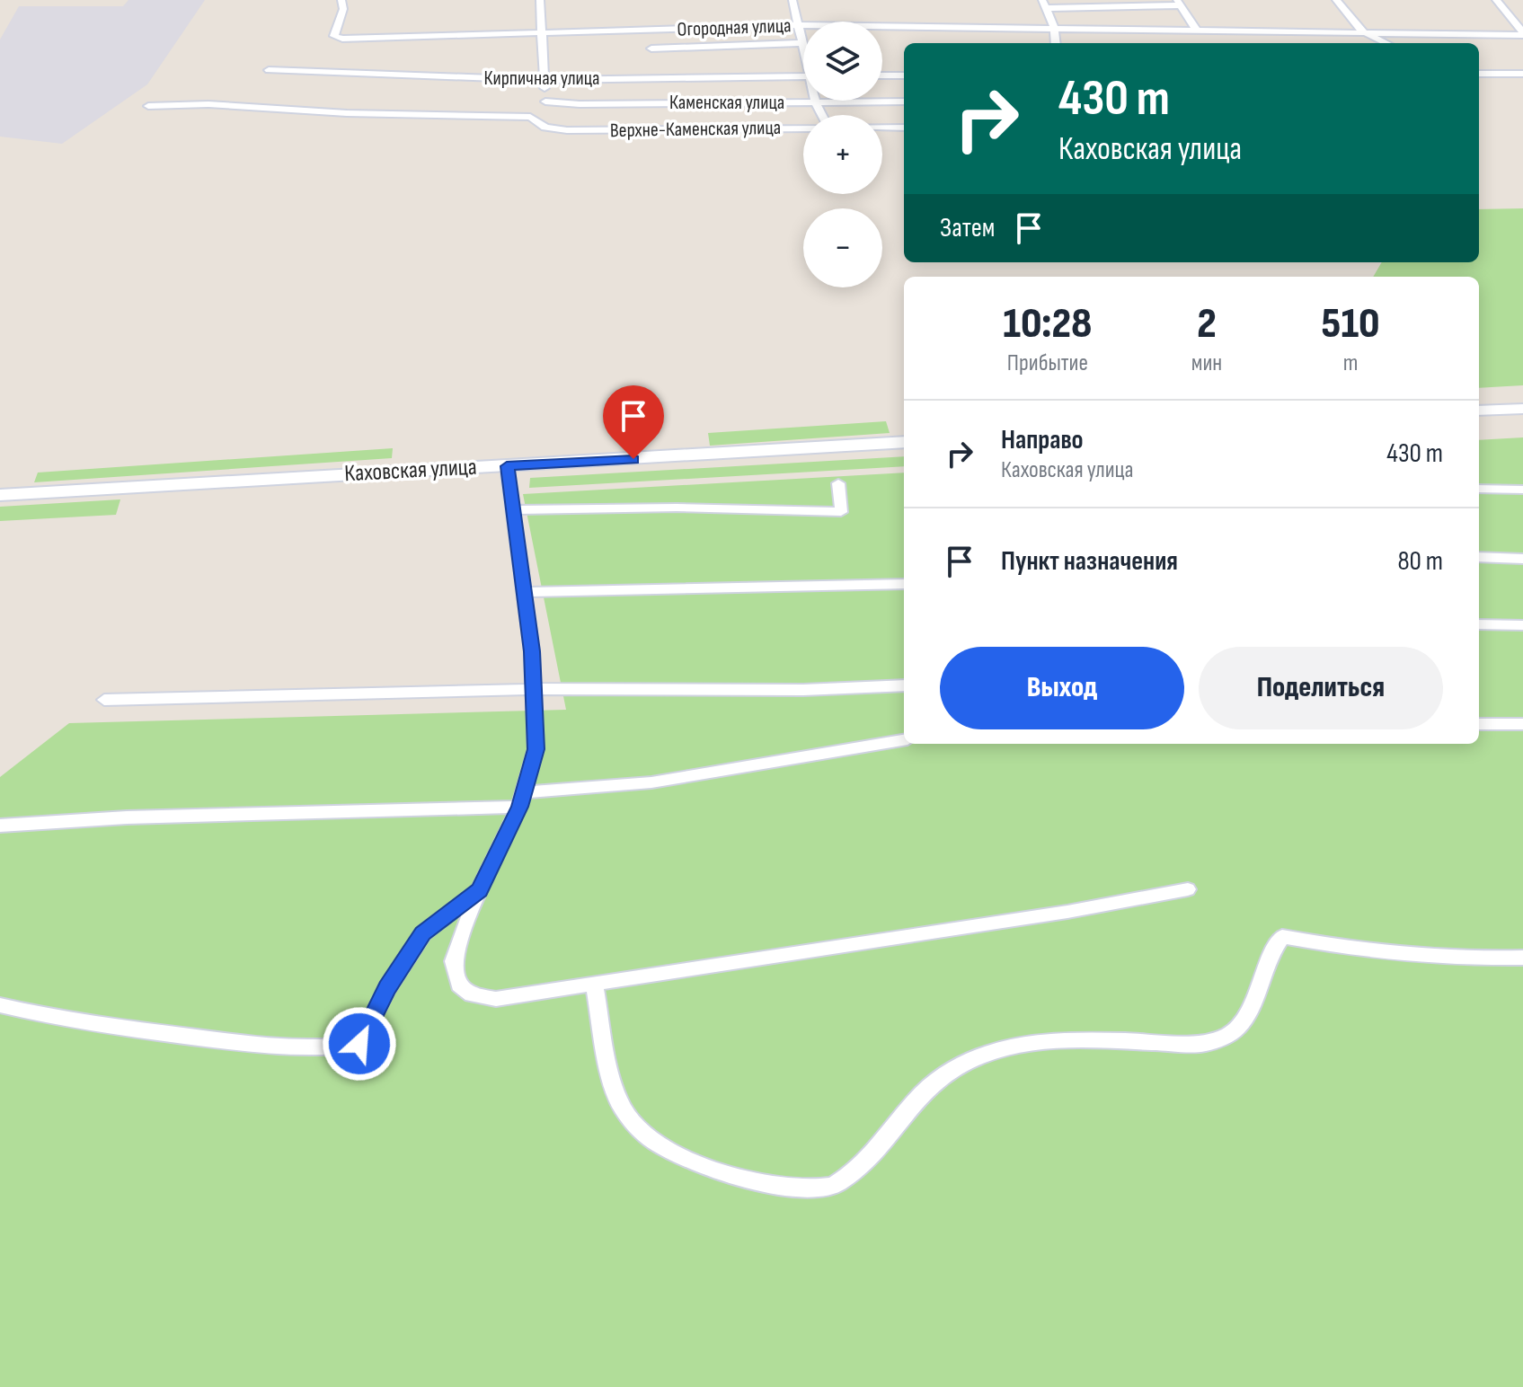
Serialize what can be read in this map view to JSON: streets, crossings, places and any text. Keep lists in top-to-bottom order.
{
  "streets": {
    "main road": ["Каховская улица"],
    "street": [
      "Огородная улица",
      "Кирпичная улица",
      "Каменская улица",
      "Верхне-Каменская улица"
    ]
  },
  "page": {
    "map_buttons": ["+", "−"],
    "turn": ["430 m", "Каховская улица"],
    "then": "Затем",
    "eta": [
      "10:28",
      "Прибытие",
      "2",
      "мин",
      "510",
      "m"
    ],
    "list": [
      {
        "name": "Направо",
        "note": "Каховская улица",
        "value": "430 m"
      },
      {
        "name": "Пункт назначения",
        "value": "80 m"
      }
    ],
    "buttons": ["Выход", "Поделиться"]
  }
}
